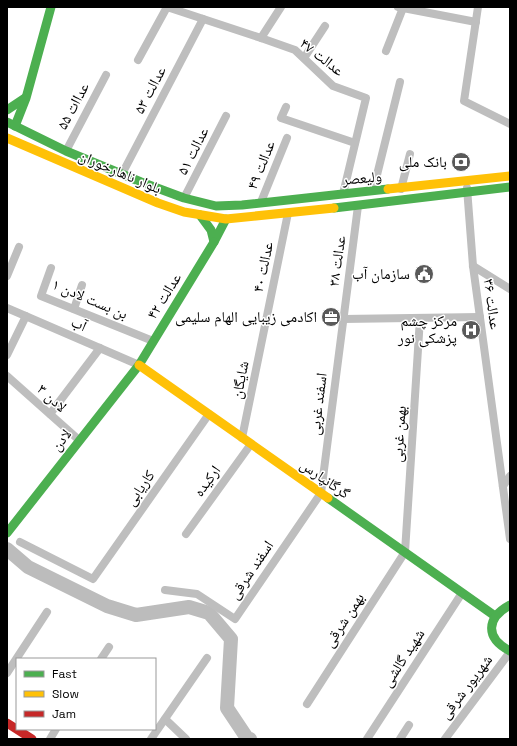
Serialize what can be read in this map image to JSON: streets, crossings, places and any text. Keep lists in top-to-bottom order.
{
  "streets": {
    "main road": [
      "بلوار ناهارخوران",
      "ولیعصر",
      "عدالت ۴۲",
      "لادن",
      "گرگانپارس"
    ],
    "street": [
      "عدالت ۴۷",
      "عدالت ۵۳",
      "عداات ۵۵",
      "عدالت ۵۱",
      "عدالت ۴۹",
      "عدالت ۳۸",
      "عدالت ۴۰",
      "۱ بن بست لادن",
      "عدالت ۳۶",
      "آب",
      "شایگان",
      "۳ لادن",
      "اسفند غربی",
      "بهمن غربی",
      "ارکیده",
      "کاریابی",
      "اسفند شرقی",
      "بهمن شرقی",
      "شهید گالشی",
      "شهریور شرقی"
    ]
  },
  "crossings": [
    ["عدالت ۴۷", "عدالت ۵۳"],
    ["عدالت ۴۷", "ولیعصر"],
    ["عدالت ۵۳", "بلوار ناهارخوران"],
    ["عداات ۵۵", "بلوار ناهارخوران"],
    ["عدالت ۵۱", "بلوار ناهارخوران"],
    ["عدالت ۴۹", "ولیعصر"],
    ["بلوار ناهارخوران", "ولیعصر"],
    ["بلوار ناهارخوران", "عدالت ۴۲"],
    ["ولیعصر", "عدالت ۳۸"],
    ["ولیعصر", "عدالت ۴۰"],
    ["ولیعصر", "عدالت ۴۲"],
    ["ولیعصر", "عدالت ۳۶"],
    ["عدالت ۳۸", "اسفند غربی"],
    ["عدالت ۴۰", "شایگان"],
    ["عدالت ۴۲", "۱ بن بست لادن"],
    ["عدالت ۴۲", "آب"],
    ["عدالت ۴۲", "لادن"],
    ["عدالت ۴۲", "گرگانپارس"],
    ["آب", "لادن"],
    ["آب", "گرگانپارس"],
    ["شایگان", "گرگانپارس"],
    ["۳ لادن", "لادن"],
    ["اسفند غربی", "گرگانپارس"],
    ["اسفند غربی", "اسفند شرقی"],
    ["بهمن غربی", "گرگانپارس"],
    ["بهمن غربی", "بهمن شرقی"],
    ["لادن", "گرگانپارس"],
    ["گرگانپارس", "ارکیده"],
    ["گرگانپارس", "کاریابی"],
    ["گرگانپارس", "اسفند شرقی"],
    ["گرگانپارس", "بهمن شرقی"],
    ["گرگانپارس", "شهید گالشی"]
  ],
  "places": {
    "bank": ["بانک ملی"],
    "public building": ["سازمان آب"],
    "office": ["اکادمی زیبایی الهام سلیمی"],
    "hospital": ["مرکز چشم پزشکی نور"]
  },
  "legend": ["Fast", "Slow", "Jam"]
}
